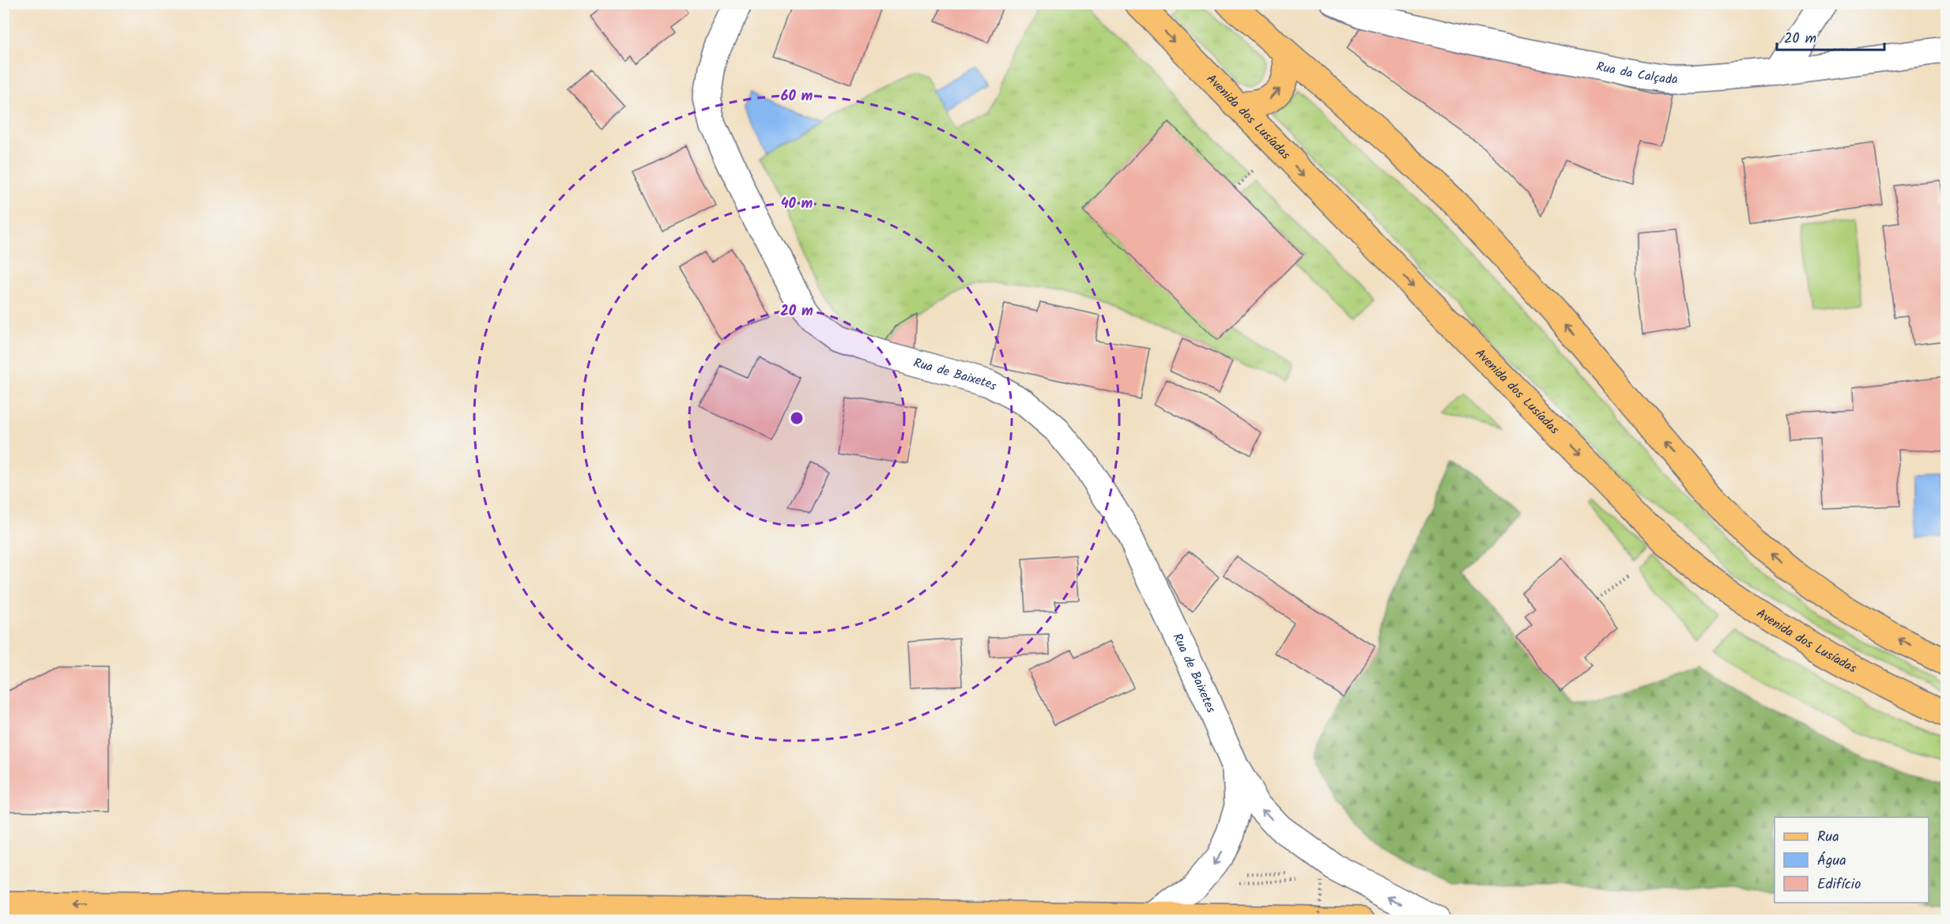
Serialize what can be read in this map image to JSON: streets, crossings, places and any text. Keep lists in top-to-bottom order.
{
  "streets": {
    "main road": ["Avenida dos Lusíadas"],
    "street": ["Rua da Calçada", "Rua de Baixetes"]
  },
  "legend": ["Rua", "Água", "Edifício"],
  "scale_bar": "20 m",
  "rings": ["60 m", "40 m", "20 m"]
}
